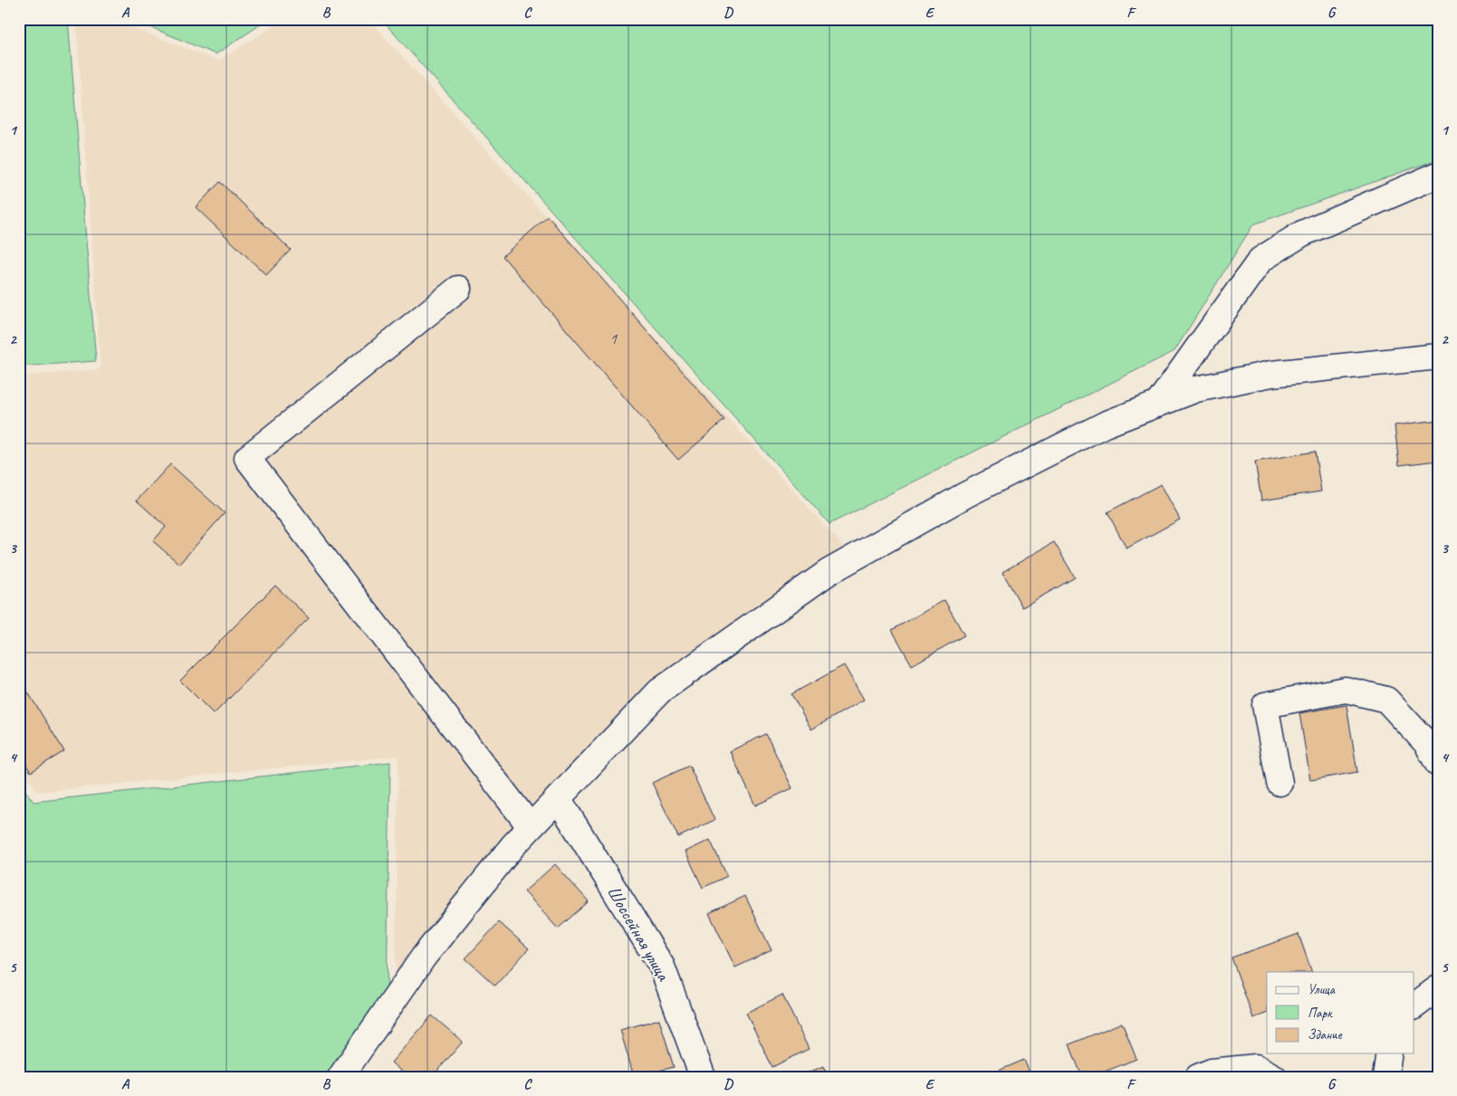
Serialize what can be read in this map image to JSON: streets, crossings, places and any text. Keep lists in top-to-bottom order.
{
  "streets": {
    "street": ["Шоссейная улица"]
  },
  "house_numbers": ["1"],
  "legend": ["Улица", "Парк", "Здание"],
  "grid": {
    "columns": [
      "A",
      "B",
      "C",
      "D",
      "E",
      "F",
      "G"
    ],
    "rows": [
      "1",
      "2",
      "3",
      "4",
      "5"
    ]
  }
}
